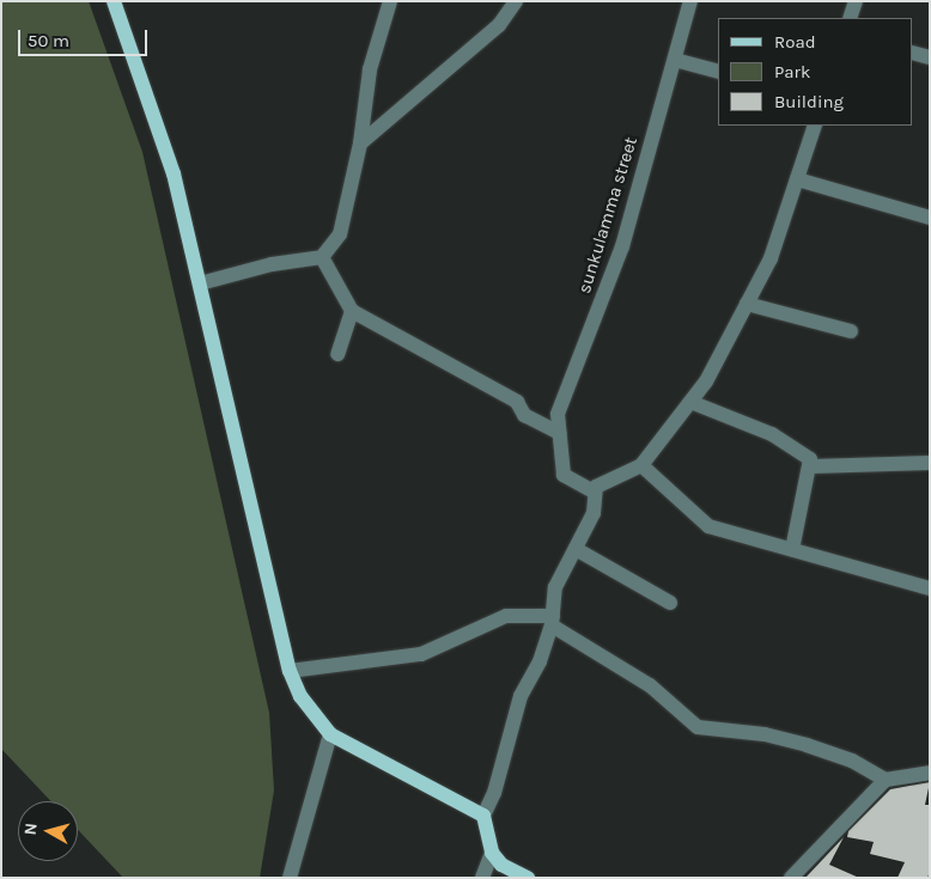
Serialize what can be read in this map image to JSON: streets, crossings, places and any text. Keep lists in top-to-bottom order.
{
  "streets": {
    "street": ["sunkulamma street"]
  },
  "legend": ["Road", "Park", "Building"],
  "scale_bar": "50 m",
  "north": "left"
}
